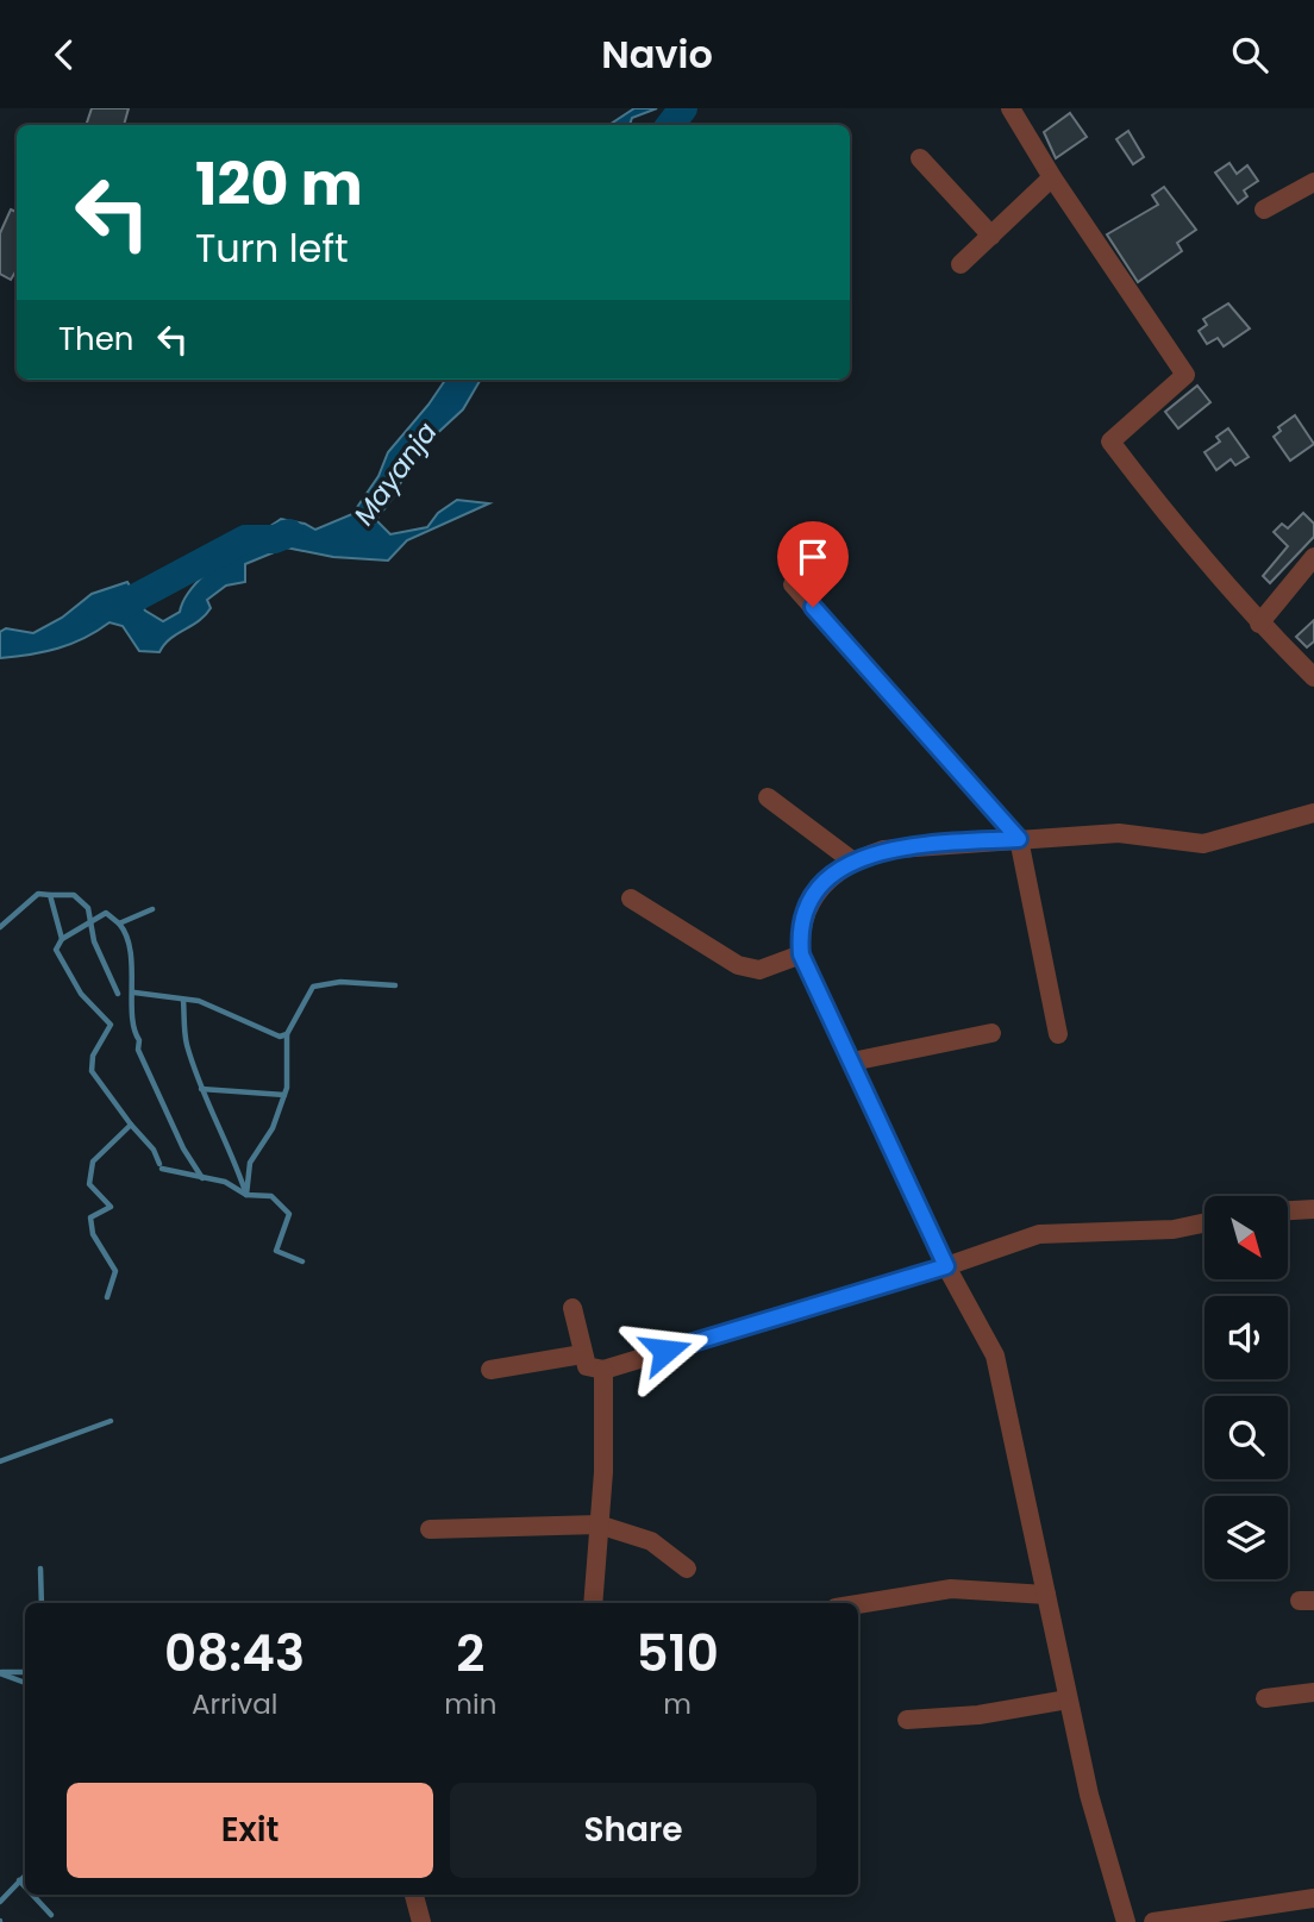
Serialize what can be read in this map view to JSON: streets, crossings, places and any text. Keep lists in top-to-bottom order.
{
  "water": ["Mayanja"],
  "north": "bottom right",
  "page": {
    "header": "Navio",
    "turn": ["120 m", "Turn left"],
    "then": "Then",
    "eta": [
      "08:43",
      "Arrival",
      "2",
      "min",
      "510",
      "m"
    ],
    "buttons": ["Exit", "Share"]
  }
}
